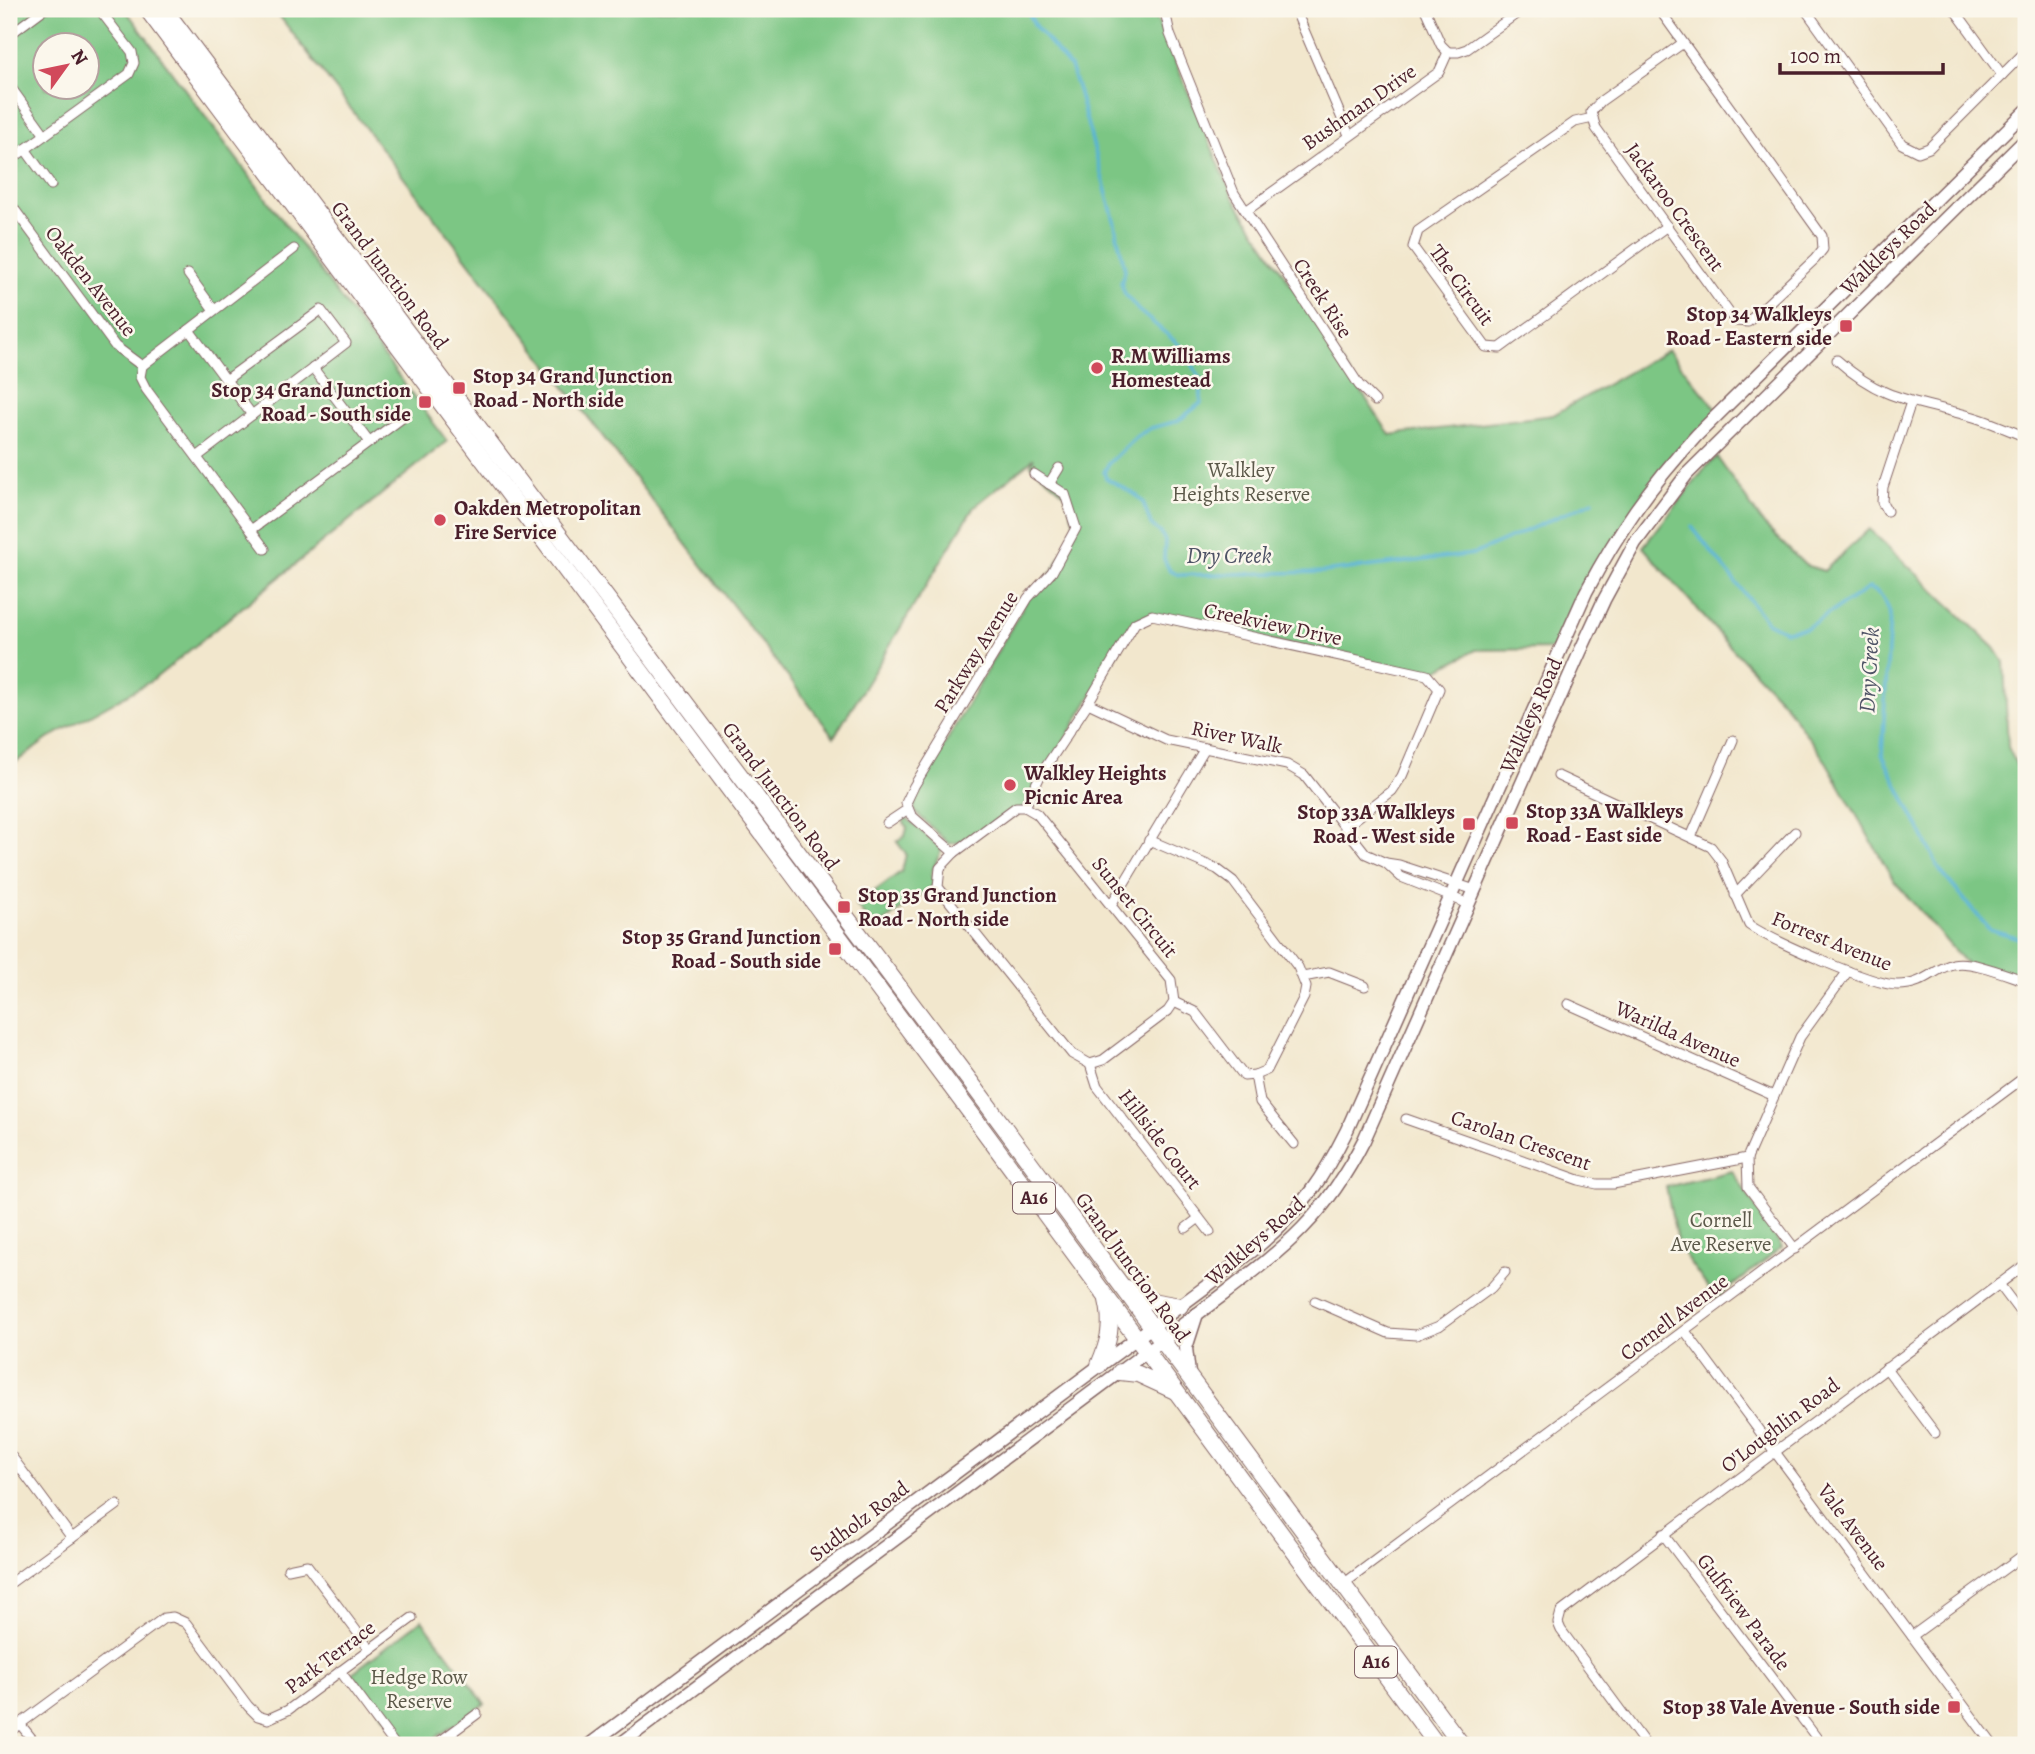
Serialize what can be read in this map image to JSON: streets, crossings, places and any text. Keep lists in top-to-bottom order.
{
  "streets": {
    "highway": ["Grand Junction Road", "A16"],
    "main road": ["Walkleys Road", "Sudholz Road"],
    "street": [
      "Bushman Drive",
      "Jackaroo Crescent",
      "Oakden Avenue",
      "The Circuit",
      "Creek Rise",
      "Creekview Drive",
      "Parkway Avenue",
      "River Walk",
      "Sunset Circuit",
      "Forrest Avenue",
      "Warilda Avenue",
      "Hillside Court",
      "Carolan Crescent",
      "Cornell Avenue",
      "O'Loughlin Road",
      "Vale Avenue",
      "Gulfview Parade",
      "Park Terrace"
    ]
  },
  "crossings": [
    ["Bushman Drive", "Creek Rise"],
    ["Jackaroo Crescent", "The Circuit"],
    ["Walkleys Road", "Grand Junction Road"],
    ["Walkleys Road", "River Walk"],
    ["Walkleys Road", "Sudholz Road"],
    ["Grand Junction Road", "Cornell Avenue"],
    ["Grand Junction Road", "Sudholz Road"],
    ["Creekview Drive", "River Walk"],
    ["Creekview Drive", "Sunset Circuit"],
    ["Cornell Avenue", "Vale Avenue"],
    ["O'Loughlin Road", "Vale Avenue"],
    ["O'Loughlin Road", "Gulfview Parade"]
  ],
  "water": ["Dry Creek"],
  "parks": ["Walkley Heights Reserve", "Cornell Ave Reserve", "Hedge Row Reserve"],
  "places": {
    "transit": [
      "Stop 34 Walkleys Road - Eastern side",
      "Stop 34 Grand Junction Road - North side",
      "Stop 34 Grand Junction Road - South side",
      "Stop 33A Walkleys Road - East side",
      "Stop 33A Walkleys Road - West side",
      "Stop 35 Grand Junction Road - North side",
      "Stop 35 Grand Junction Road - South side",
      "Stop 38 Vale Avenue - South side"
    ],
    "other": ["R.M Williams Homestead", "Oakden Metropolitan Fire Service", "Walkley Heights Picnic Area"]
  },
  "scale_bar": "100 m",
  "north": "top right"
}
